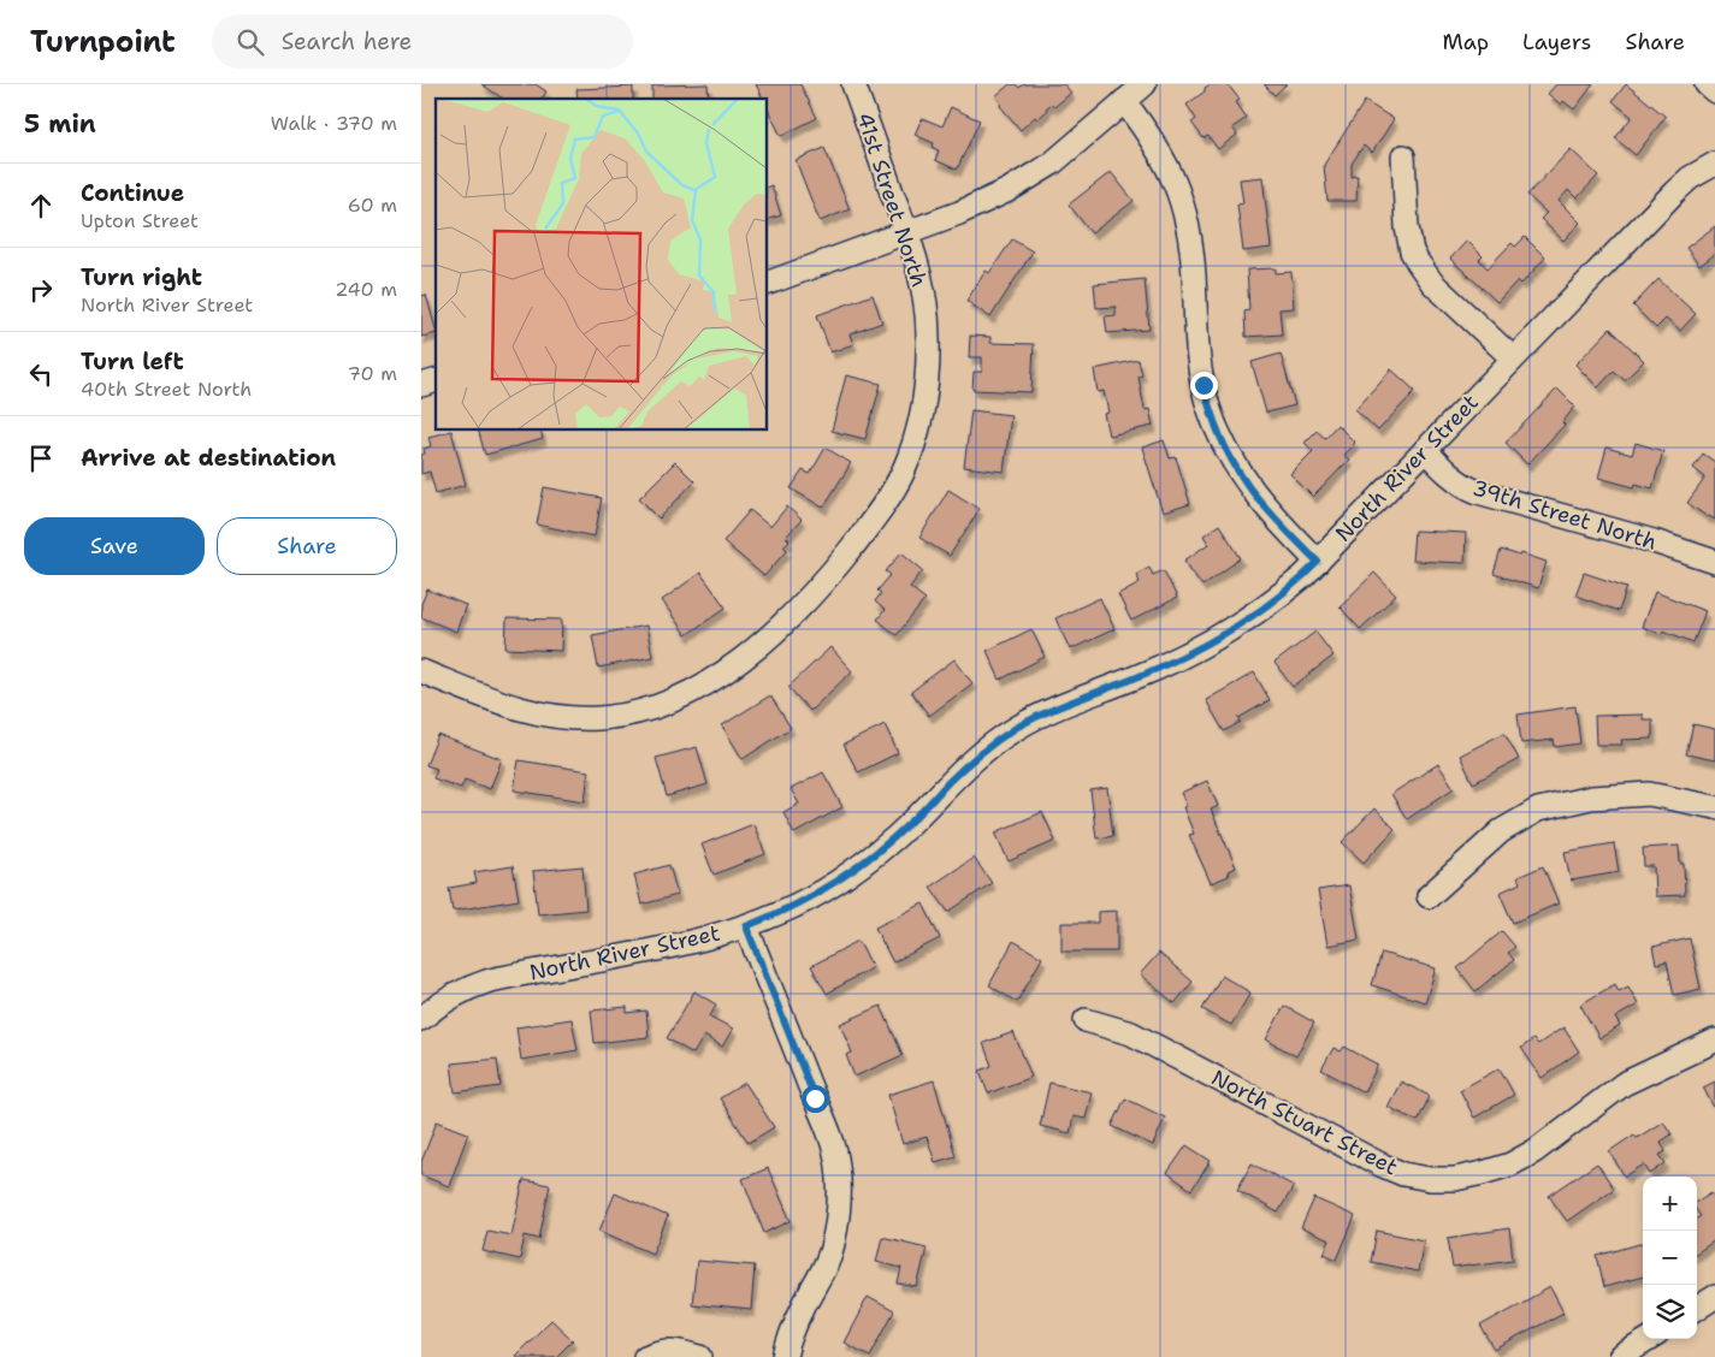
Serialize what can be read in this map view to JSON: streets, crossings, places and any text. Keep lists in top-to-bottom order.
{
  "streets": {
    "street": [
      "41st Street North",
      "North River Street",
      "39th Street North",
      "North Stuart Street"
    ]
  },
  "crossings": [
    ["North River Street", "39th Street North"]
  ],
  "page": {
    "header": "Turnpoint",
    "search": "Search here",
    "nav": ["Map", "Layers", "Share"],
    "heading": ["5 min", "Walk · 370 m"],
    "list": [
      ["Continue", "Upton Street", "60 m"],
      ["Turn right", "North River Street", "240 m"],
      ["Turn left", "40th Street North", "70 m"],
      "Arrive at destination"
    ],
    "buttons": ["Save", "Share"],
    "map_buttons": ["+", "−"]
  }
}
